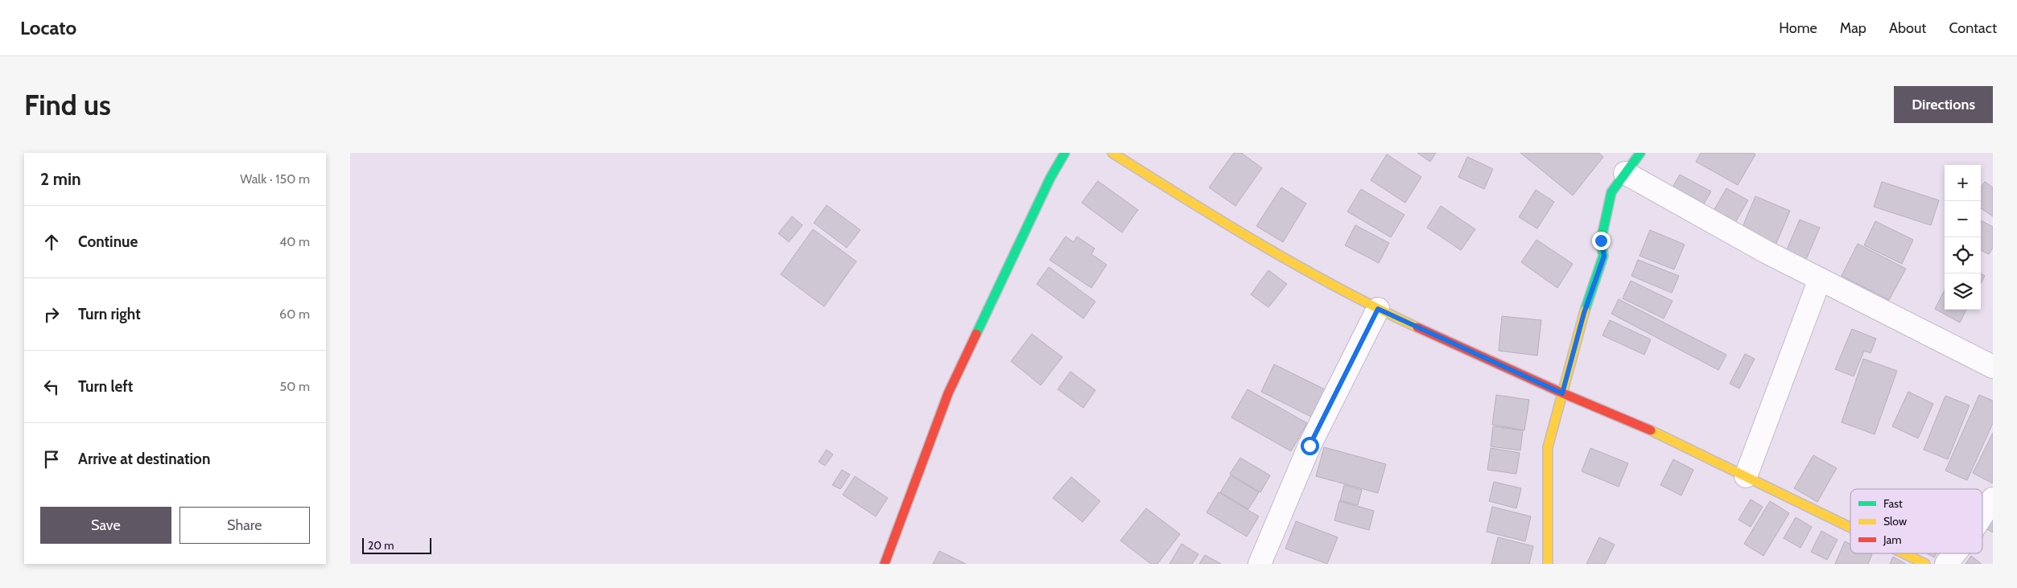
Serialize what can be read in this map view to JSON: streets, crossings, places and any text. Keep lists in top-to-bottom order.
{
  "legend": ["Fast", "Slow", "Jam"],
  "scale_bar": "20 m",
  "page": {
    "header": "Locato",
    "nav": [
      "Home",
      "Map",
      "About",
      "Contact"
    ],
    "buttons": [
      "Directions",
      ["Save", "Share"]
    ],
    "title": "Find us",
    "heading": ["2 min", "Walk · 150 m"],
    "map_buttons": ["+", "−"],
    "list": [
      ["Continue", "40 m"],
      ["Turn right", "60 m"],
      ["Turn left", "50 m"],
      "Arrive at destination"
    ],
    "scale": "20 m"
  }
}
